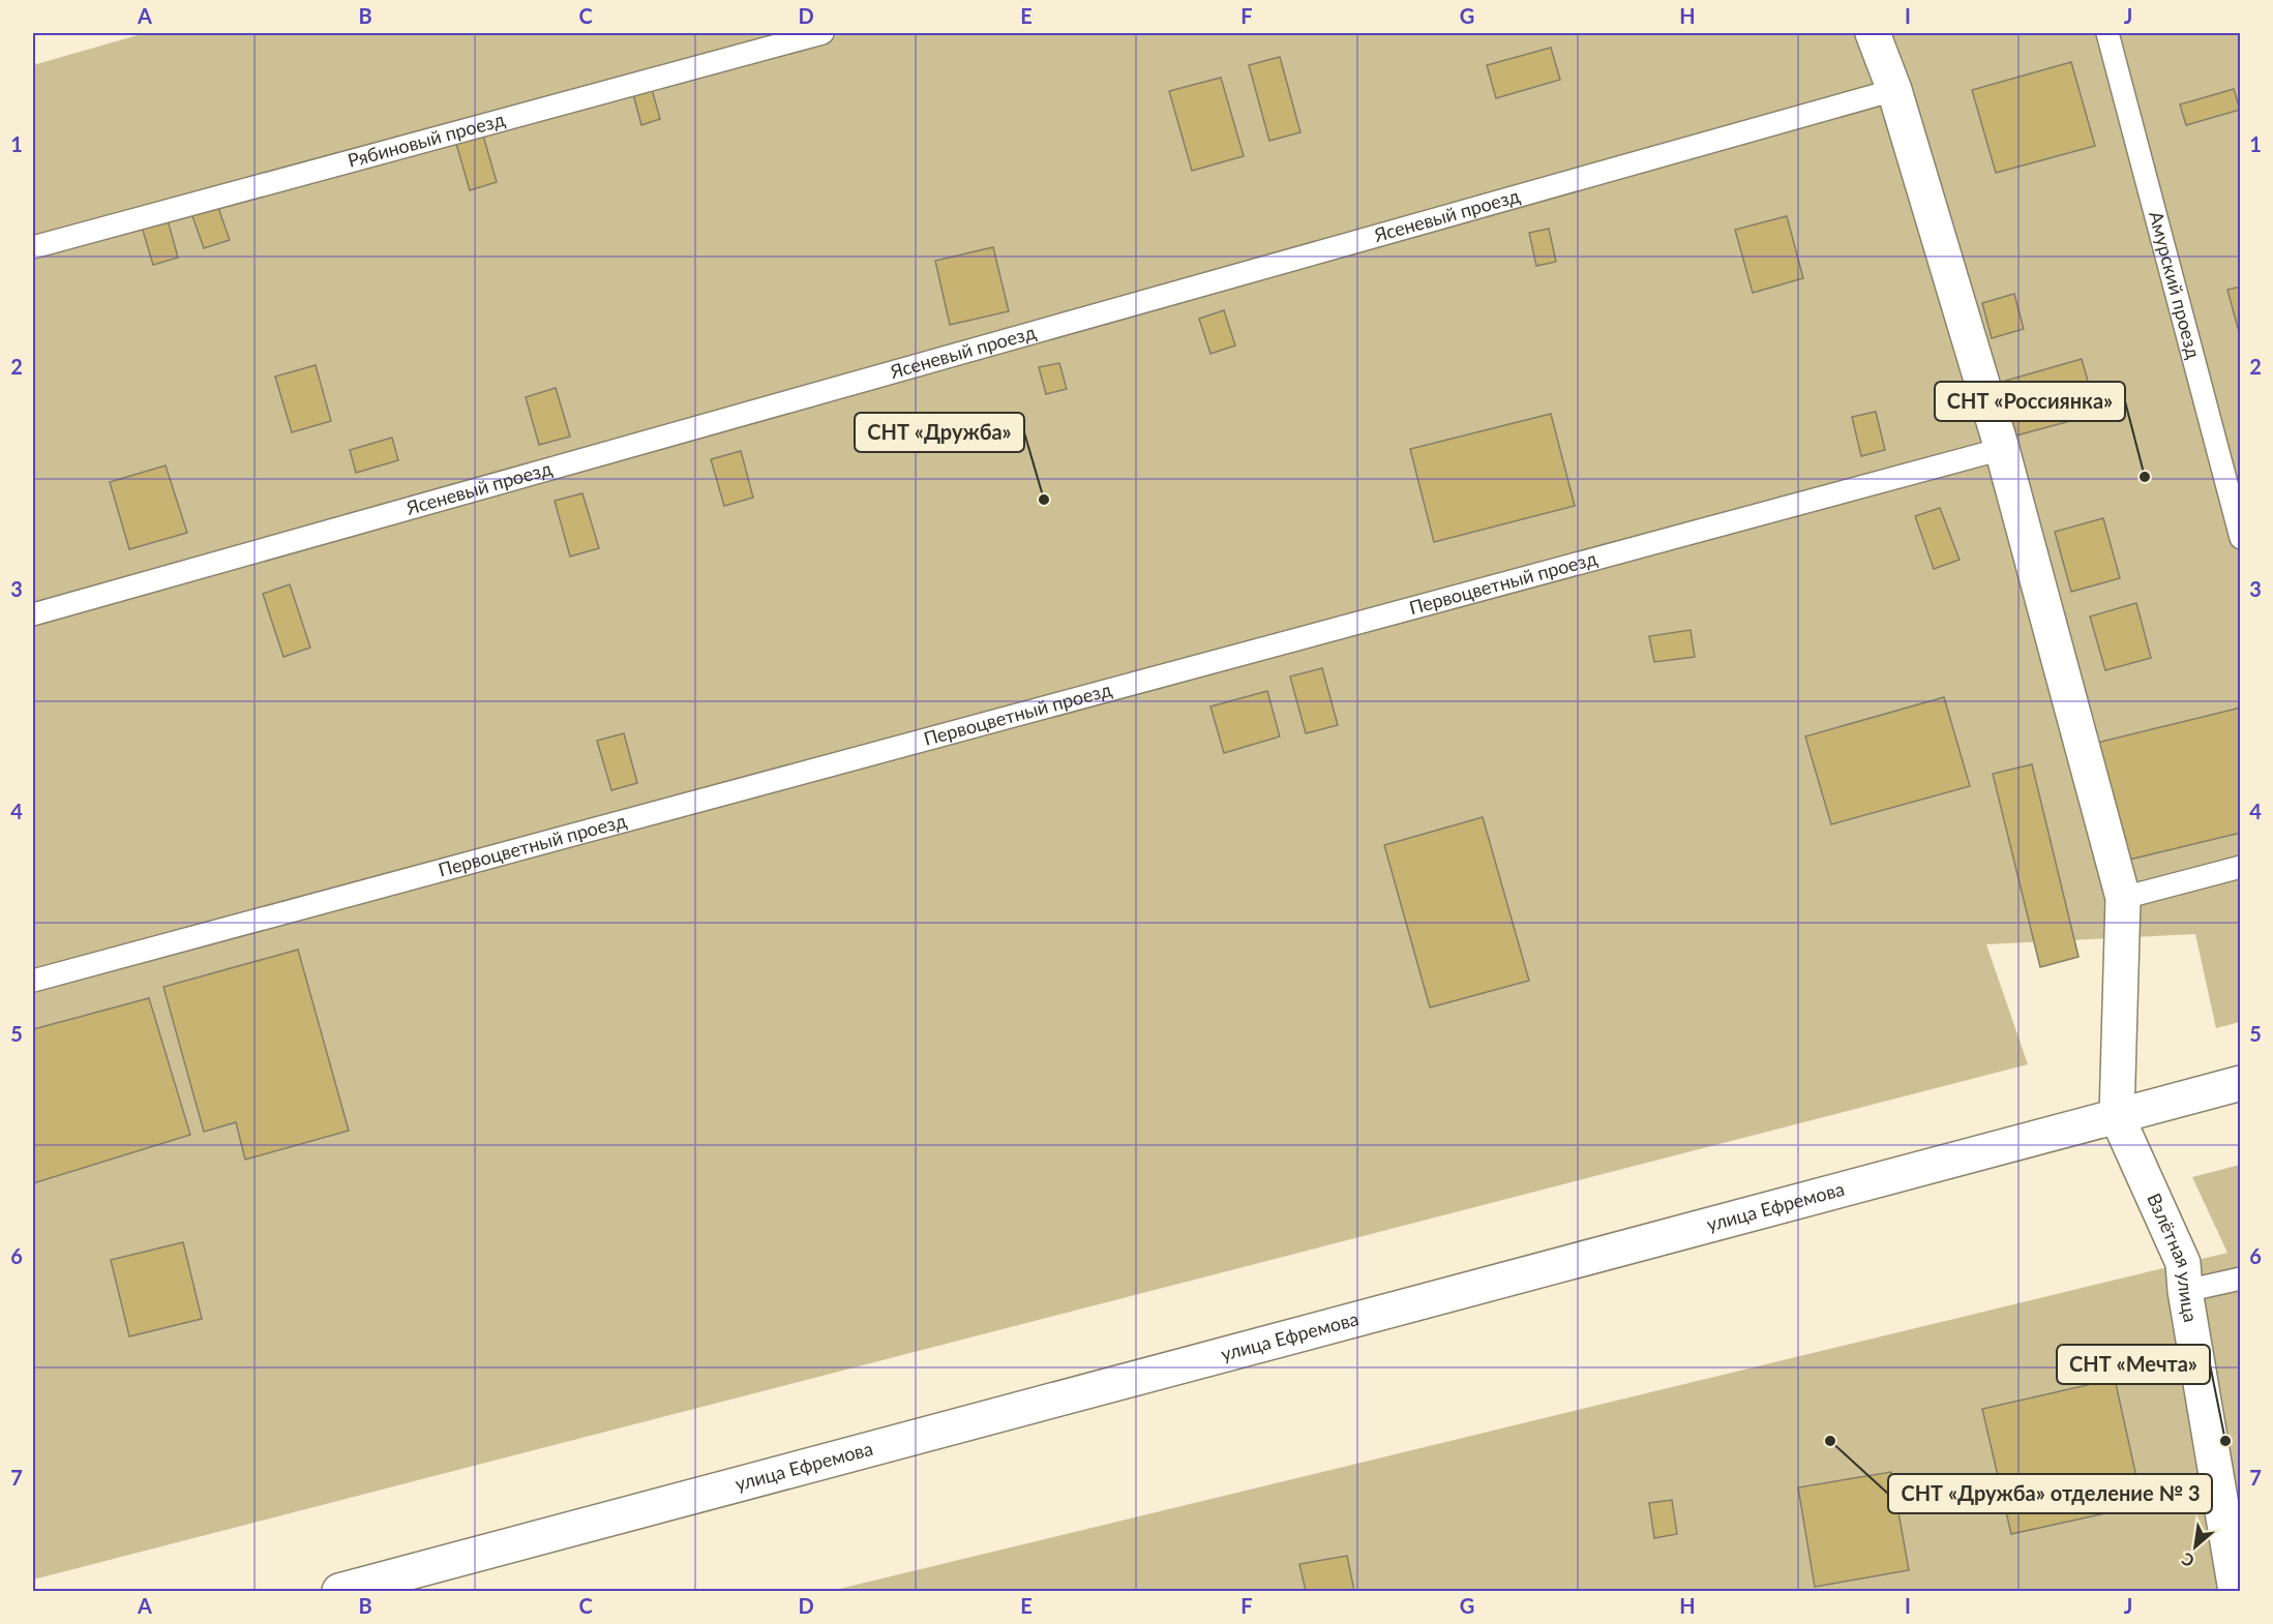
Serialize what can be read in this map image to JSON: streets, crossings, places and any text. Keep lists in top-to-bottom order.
{
  "streets": {
    "main road": ["улица Ефремова", "Взлётная улица"],
    "lane": [
      "Рябиновый проезд",
      "Ясеневый проезд",
      "Амурский проезд",
      "Первоцветный проезд"
    ]
  },
  "crossings": [
    ["улица Ефремова", "Взлётная улица"]
  ],
  "places": [
    "СНТ «Россиянка»",
    "СНТ «Дружба»",
    "СНТ «Дружба» отделение № 3",
    "СНТ «Мечта»"
  ],
  "north": "bottom left",
  "grid": {
    "columns": [
      "A",
      "B",
      "C",
      "D",
      "E",
      "F",
      "G",
      "H",
      "I",
      "J"
    ],
    "rows": [
      "1",
      "2",
      "3",
      "4",
      "5",
      "6",
      "7"
    ]
  }
}
